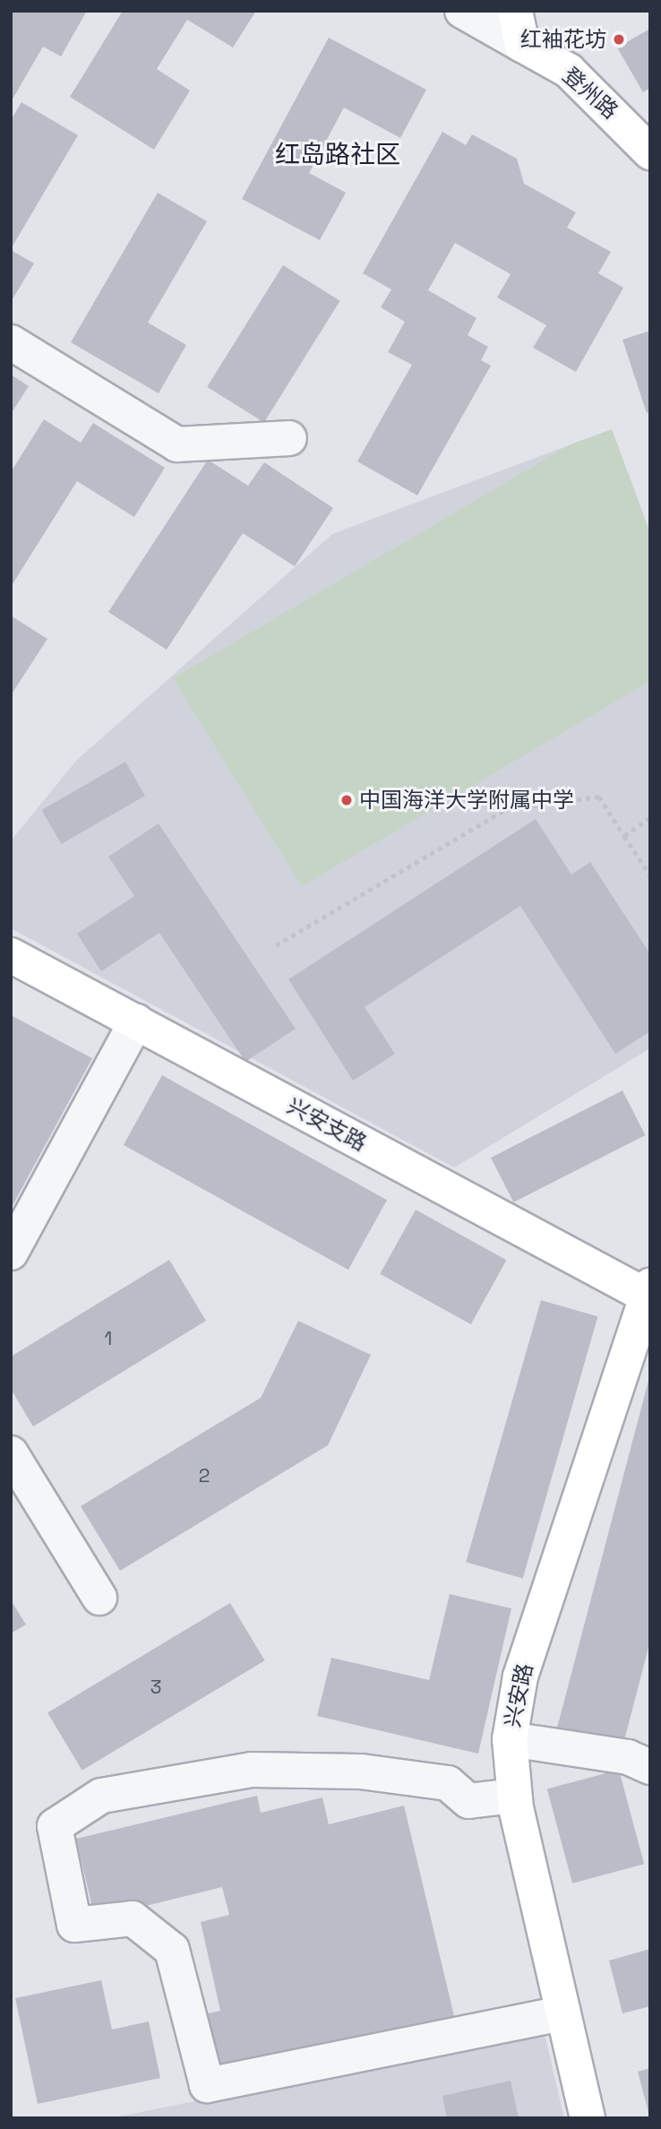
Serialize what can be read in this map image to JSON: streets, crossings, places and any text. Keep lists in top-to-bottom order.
{
  "streets": {
    "street": ["登州路", "兴安支路", "兴安路"]
  },
  "crossings": [
    ["兴安支路", "兴安路"]
  ],
  "districts": ["红岛路社区"],
  "places": ["红袖花坊", "中国海洋大学附属中学"],
  "house_numbers": ["1", "2", "3"]
}
